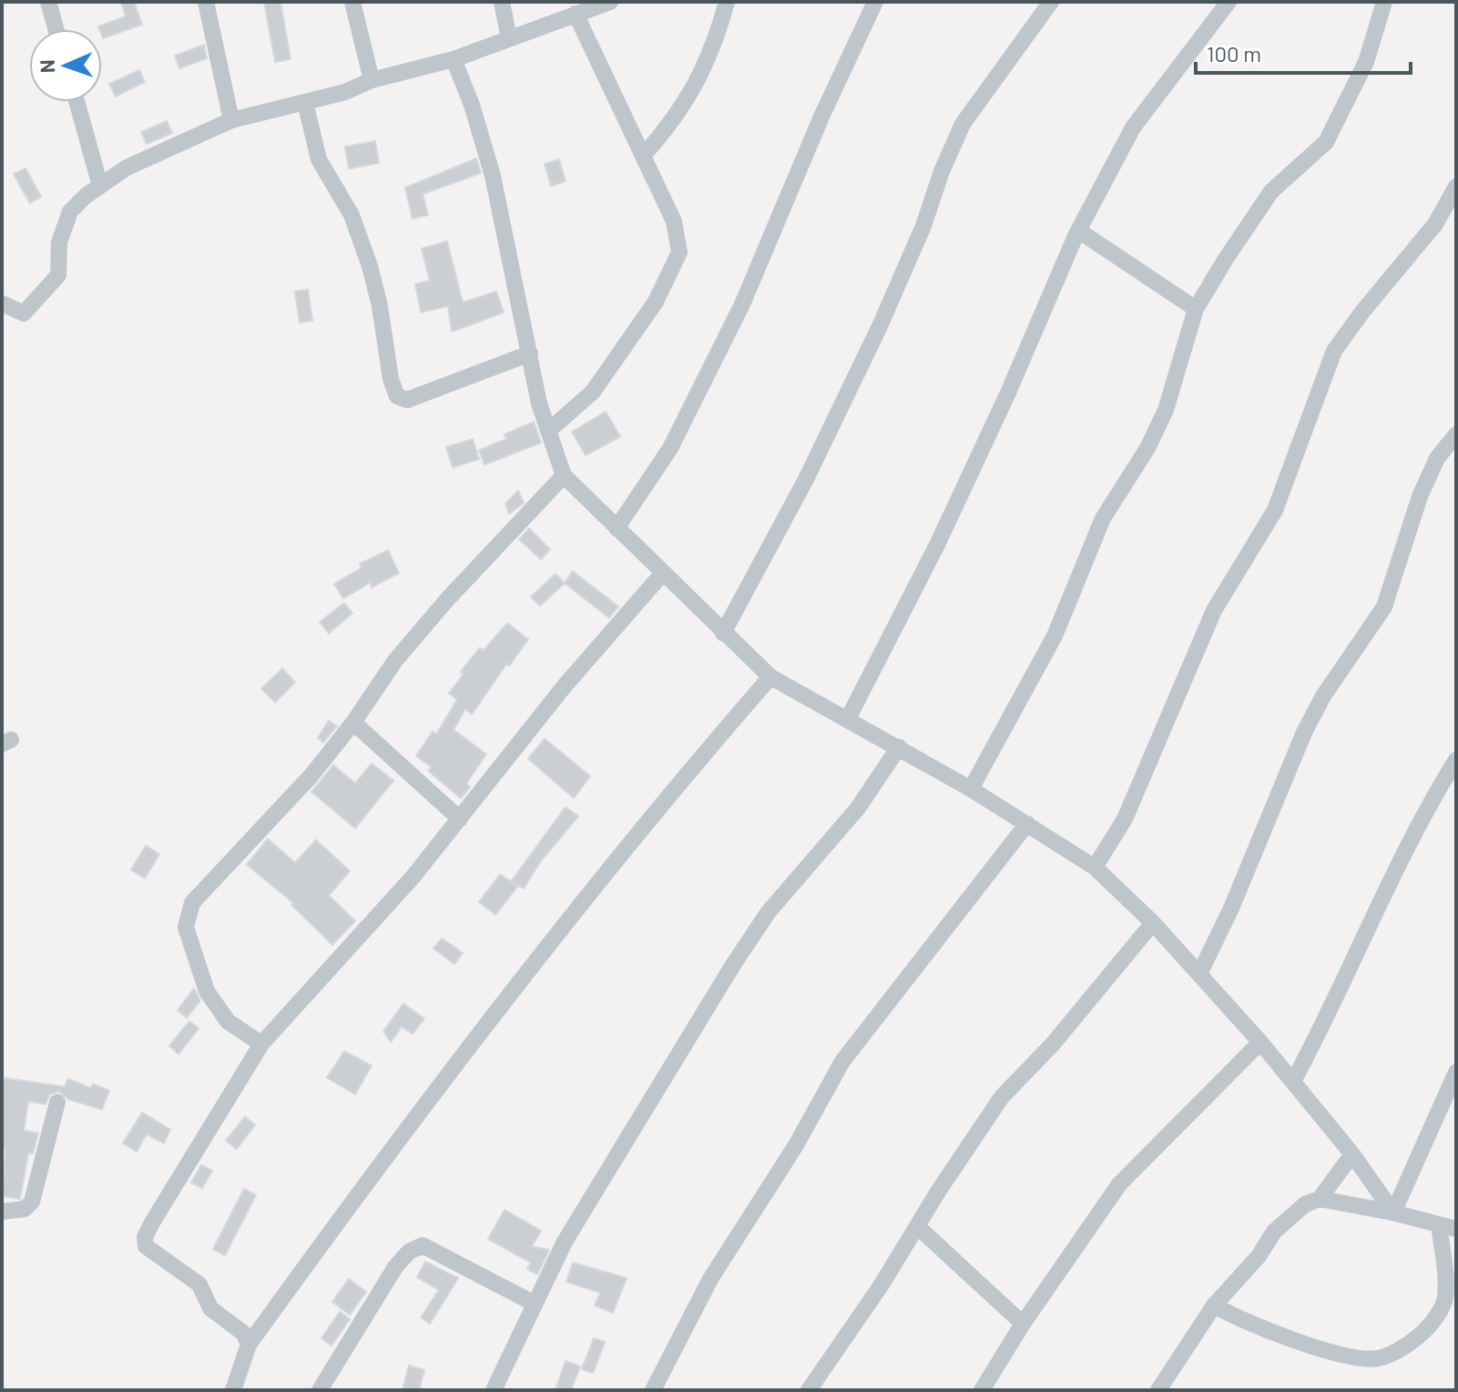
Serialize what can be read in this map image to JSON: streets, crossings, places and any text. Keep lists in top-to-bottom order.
{
  "scale_bar": "100 m",
  "north": "left"
}
